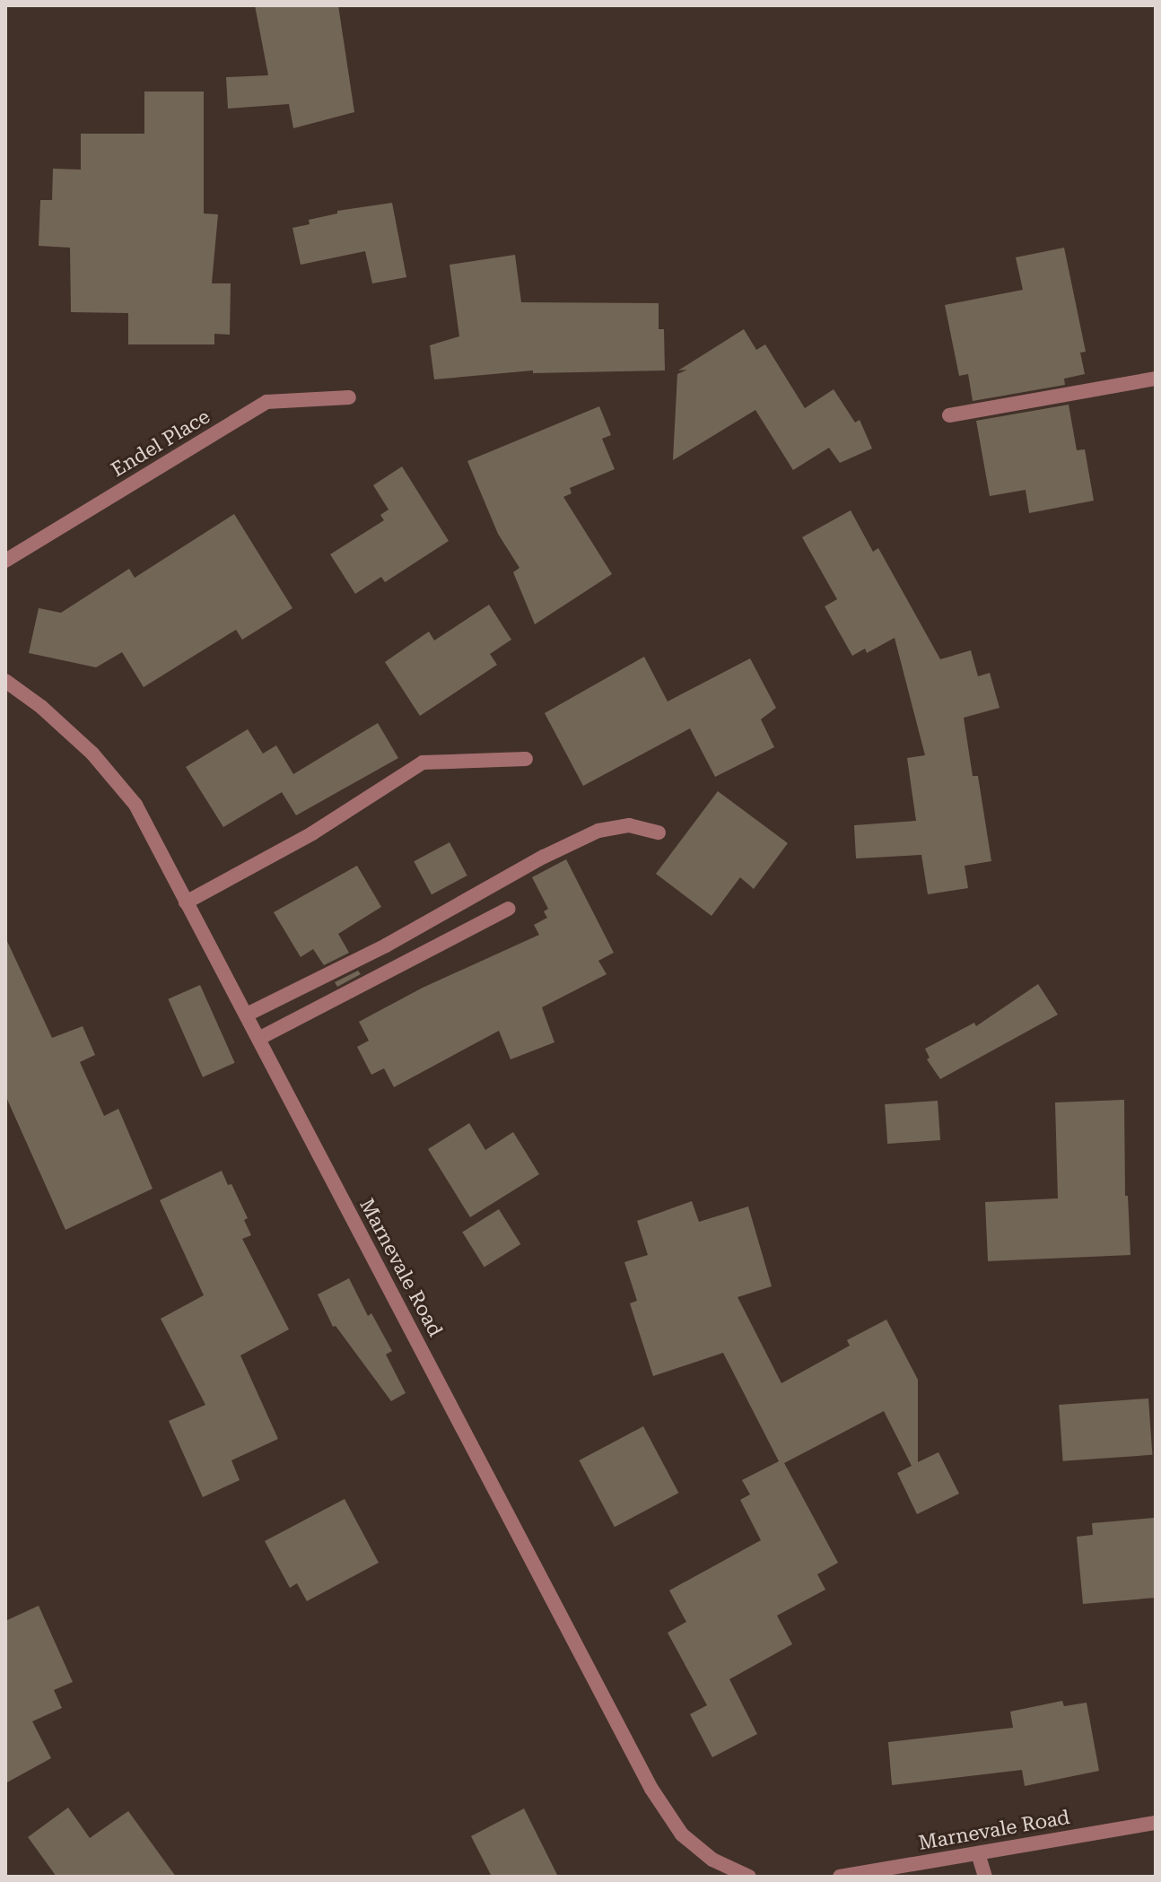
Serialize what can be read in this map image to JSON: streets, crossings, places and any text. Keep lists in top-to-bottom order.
{
  "streets": {
    "street": ["Endel Place", "Marnevale Road"]
  }
}
